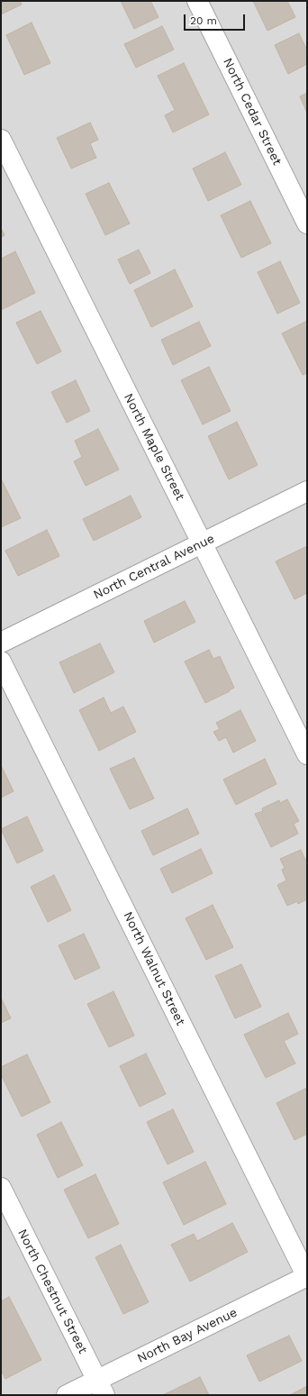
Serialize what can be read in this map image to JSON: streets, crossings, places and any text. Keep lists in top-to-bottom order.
{
  "streets": {
    "street": [
      "North Cedar Street",
      "North Maple Street",
      "North Central Avenue",
      "North Walnut Street",
      "North Chestnut Street",
      "North Bay Avenue"
    ]
  },
  "crossings": [
    ["North Maple Street", "North Central Avenue"],
    ["North Walnut Street", "North Bay Avenue"],
    ["North Chestnut Street", "North Bay Avenue"]
  ],
  "scale_bar": "20 m"
}
